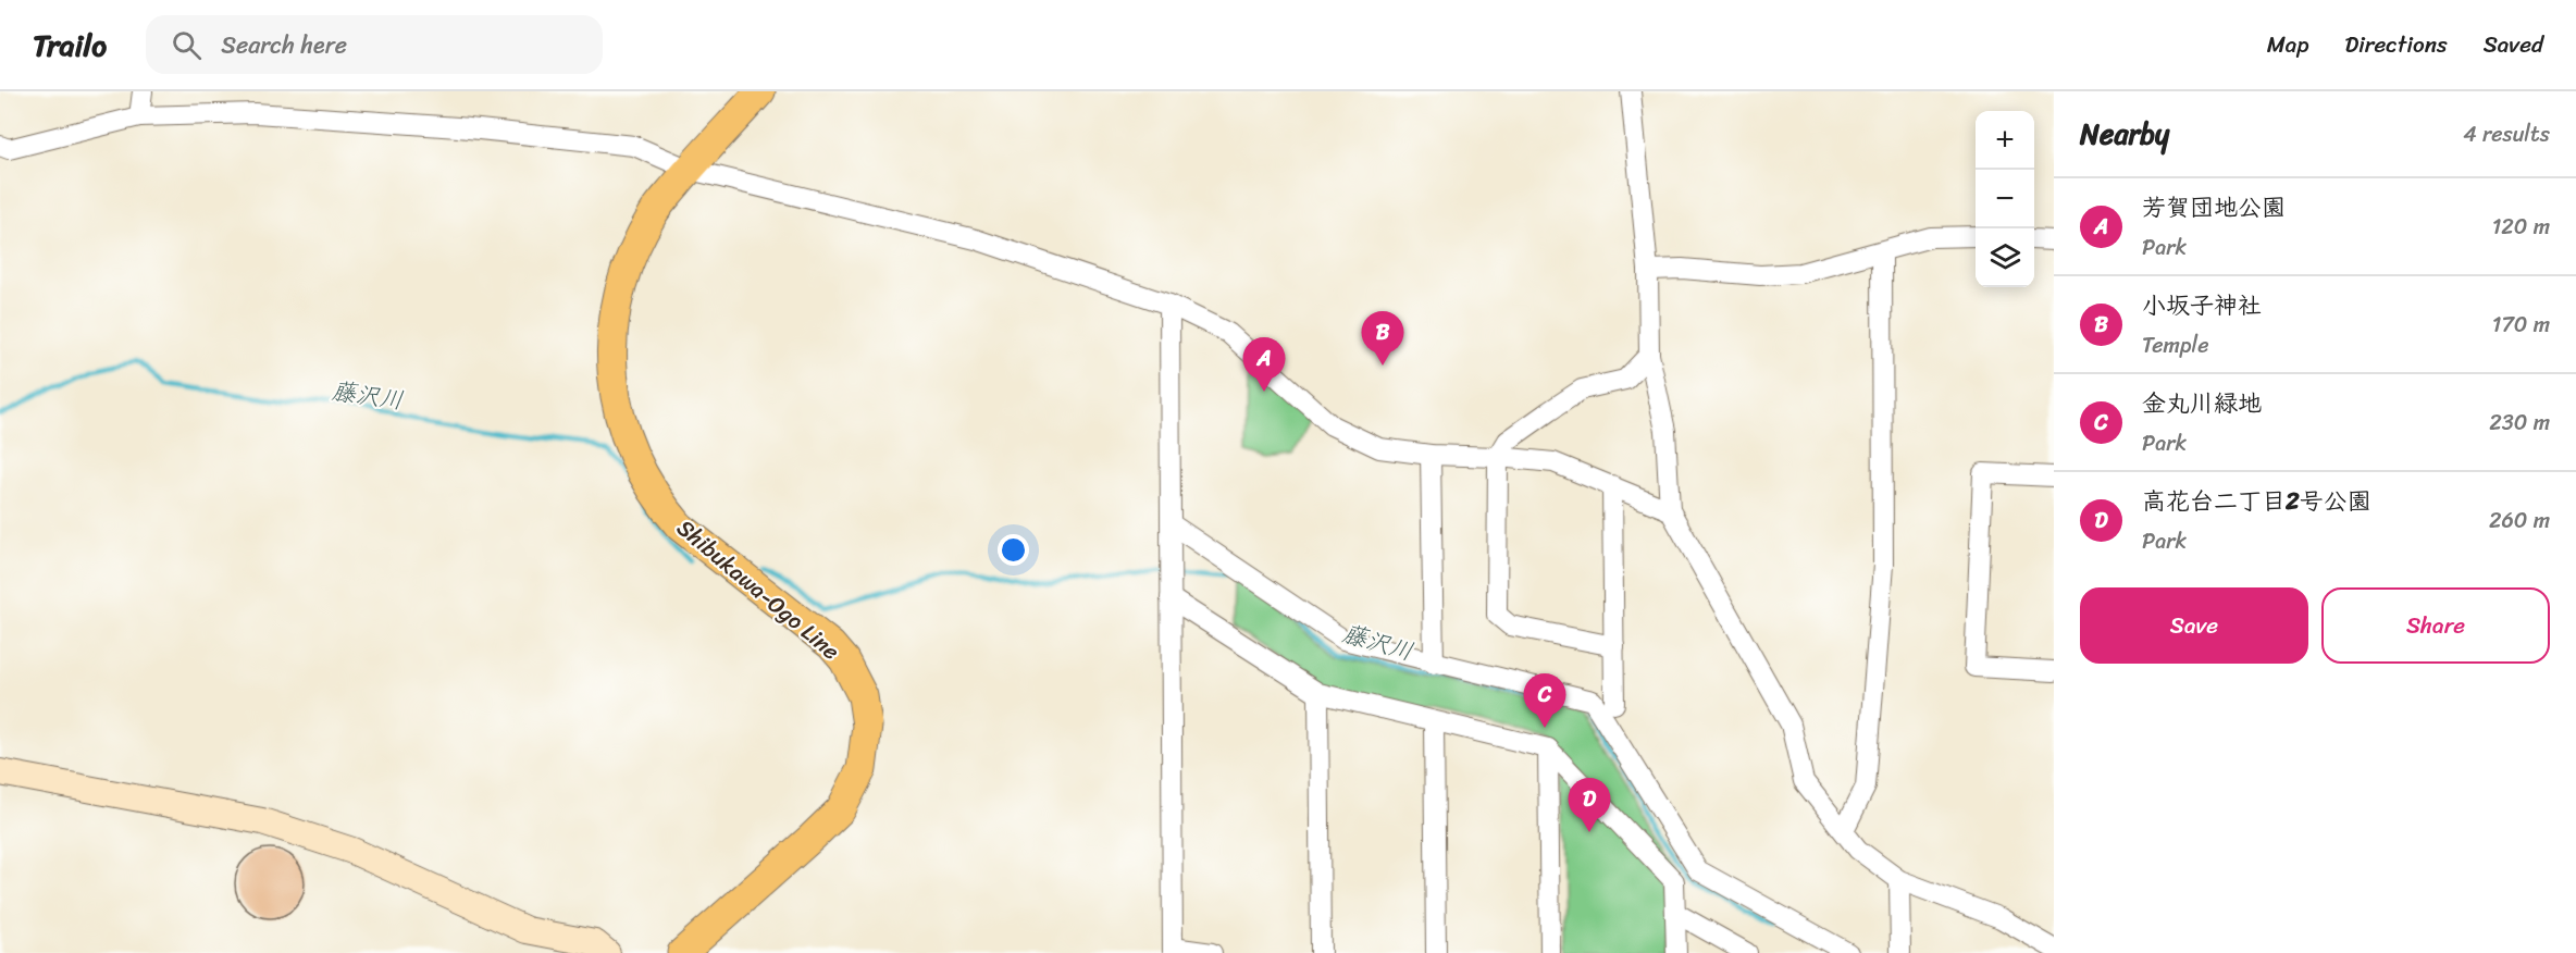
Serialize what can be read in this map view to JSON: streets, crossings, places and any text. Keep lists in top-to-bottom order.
{
  "streets": {
    "main road": ["Shibukawa-Ogo Line"]
  },
  "water": ["藤沢川"],
  "page": {
    "header": "Trailo",
    "search": "Search here",
    "nav": ["Map", "Directions", "Saved"],
    "heading": ["Nearby", "4 results"],
    "map_buttons": ["+", "−"],
    "list": [
      {
        "mark": "A",
        "name": "芳賀団地公園",
        "note": "Park",
        "value": "120 m"
      },
      {
        "mark": "B",
        "name": "小坂子神社",
        "note": "Temple",
        "value": "170 m"
      },
      {
        "mark": "C",
        "name": "金丸川緑地",
        "note": "Park",
        "value": "230 m"
      },
      {
        "mark": "D",
        "name": "高花台二丁目2号公園",
        "note": "Park",
        "value": "260 m"
      }
    ],
    "pins": [
      "B",
      "A",
      "C",
      "D"
    ],
    "buttons": ["Save", "Share"]
  }
}
